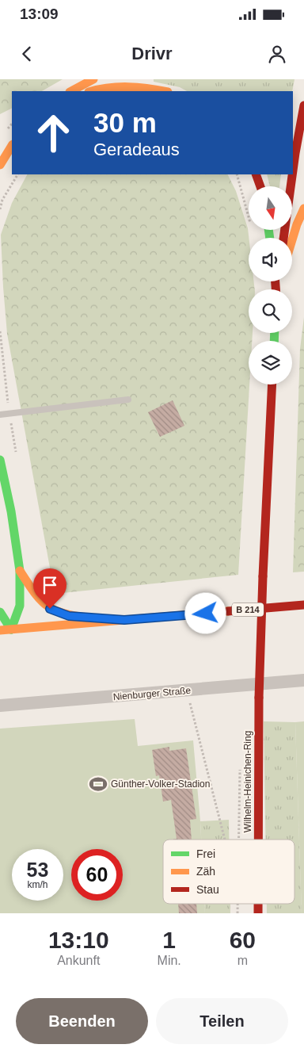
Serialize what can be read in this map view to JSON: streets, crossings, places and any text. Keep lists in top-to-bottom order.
{
  "streets": {
    "main road": ["B 214", "Wilhelm-Heinichen-Ring"],
    "street": ["Nienburger Straße"]
  },
  "places": {
    "sports": ["Günther-Volker-Stadion"]
  },
  "legend": ["Frei", "Zäh", "Stau"],
  "north": "bottom",
  "page": {
    "status": "13:09",
    "header": "Drivr",
    "turn": ["30 m", "Geradeaus"],
    "speed": "53 km/h",
    "limit": "60",
    "eta": [
      "13:10",
      "Ankunft",
      "1",
      "Min.",
      "60",
      "m"
    ],
    "buttons": ["Beenden", "Teilen"]
  }
}
